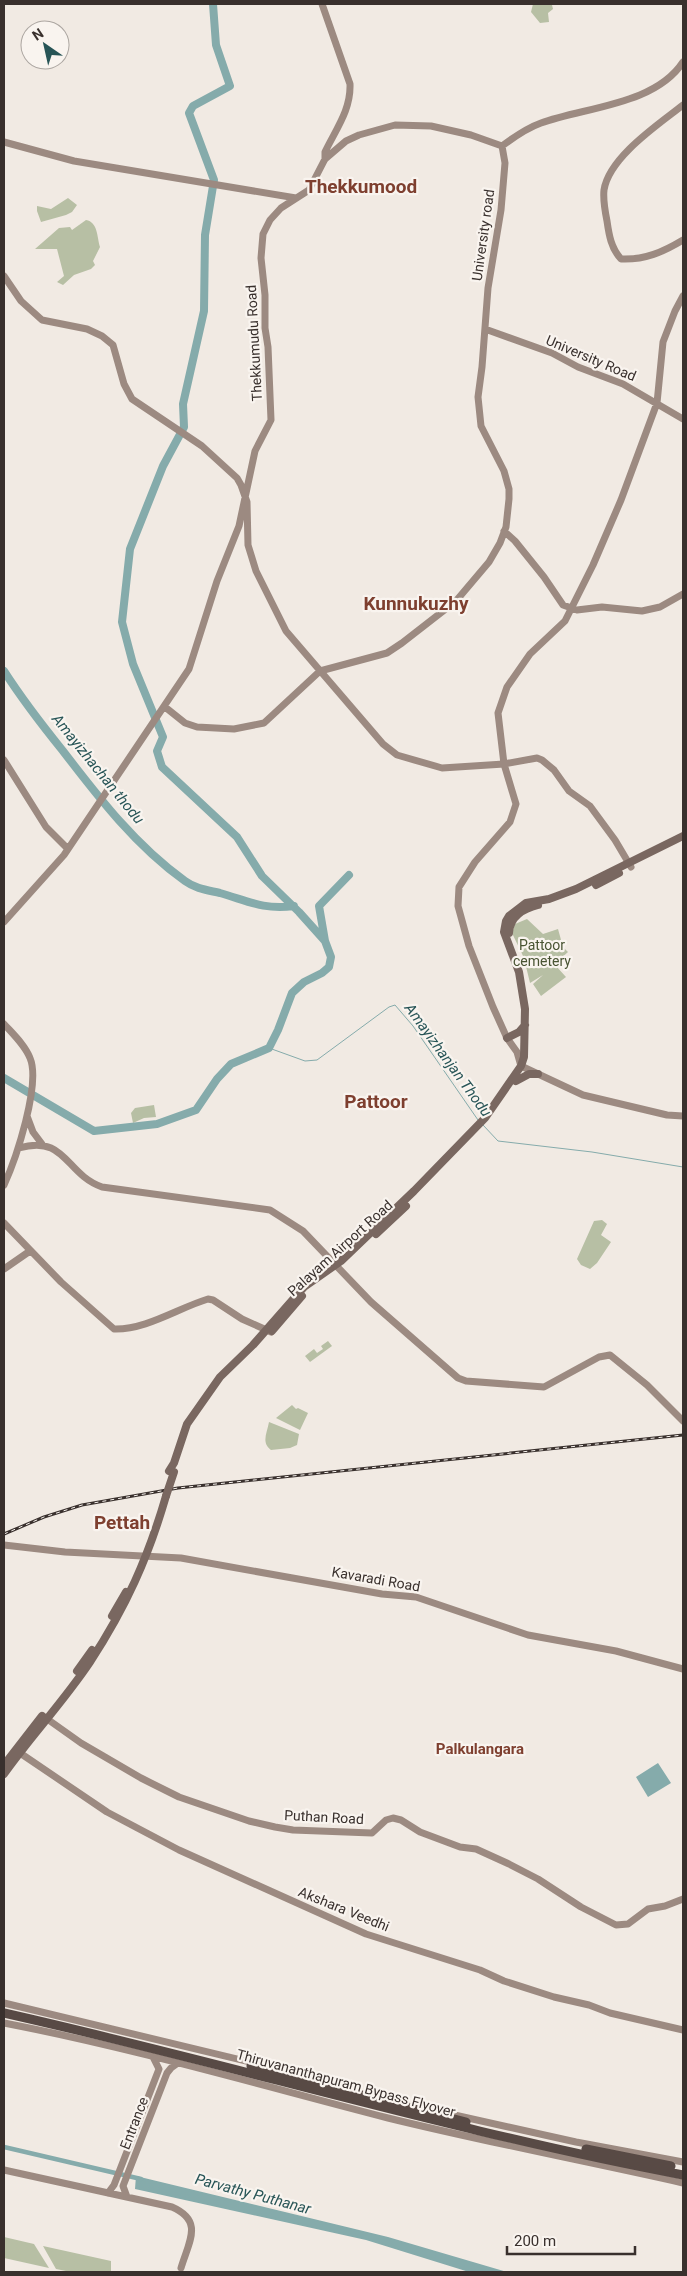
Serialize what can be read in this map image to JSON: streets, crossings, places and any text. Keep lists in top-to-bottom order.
{
  "streets": {
    "highway": ["Thiruvananthapuram Bypass Flyover"],
    "main road": ["Palayam Airport Road"],
    "street": [
      "University road",
      "Thekkumudu Road",
      "University Road",
      "Kavaradi Road",
      "Puthan Road",
      "Akshara Veedhi",
      "Entrance"
    ]
  },
  "crossings": [
    ["University road", "University Road"]
  ],
  "districts": [
    "Thekkumood",
    "Kunnukuzhy",
    "Pattoor",
    "Pettah",
    "Palkulangara"
  ],
  "water": ["Amayizhachan thodu", "Amayizhanjan Thodu", "Parvathy Puthanar"],
  "parks": ["Pattoor cemetery"],
  "scale_bar": "200 m",
  "north": "top left"
}
